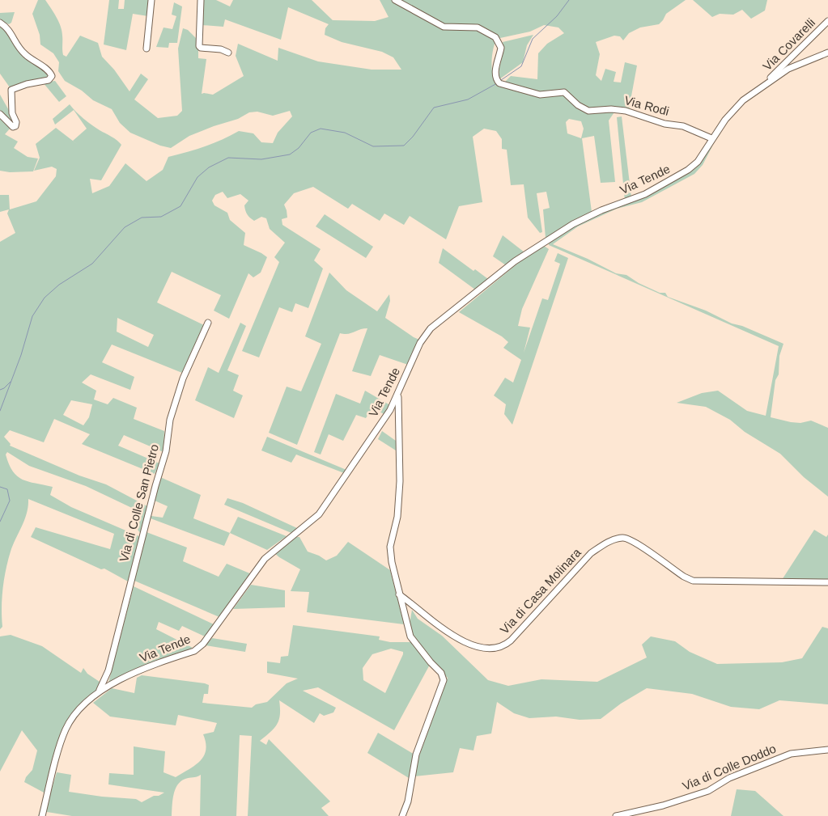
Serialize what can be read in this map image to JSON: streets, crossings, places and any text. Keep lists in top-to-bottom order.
{
  "streets": {
    "street": [
      "Via Covarelli",
      "Via Rodi",
      "Via Tende",
      "Via di Colle San Pietro",
      "Via di Casa Molinara",
      "Via di Colle Doddo"
    ]
  },
  "crossings": [
    ["Via Covarelli", "Via Tende"],
    ["Via Rodi", "Via Tende"],
    ["Via Tende", "Via di Colle San Pietro"]
  ]
}
